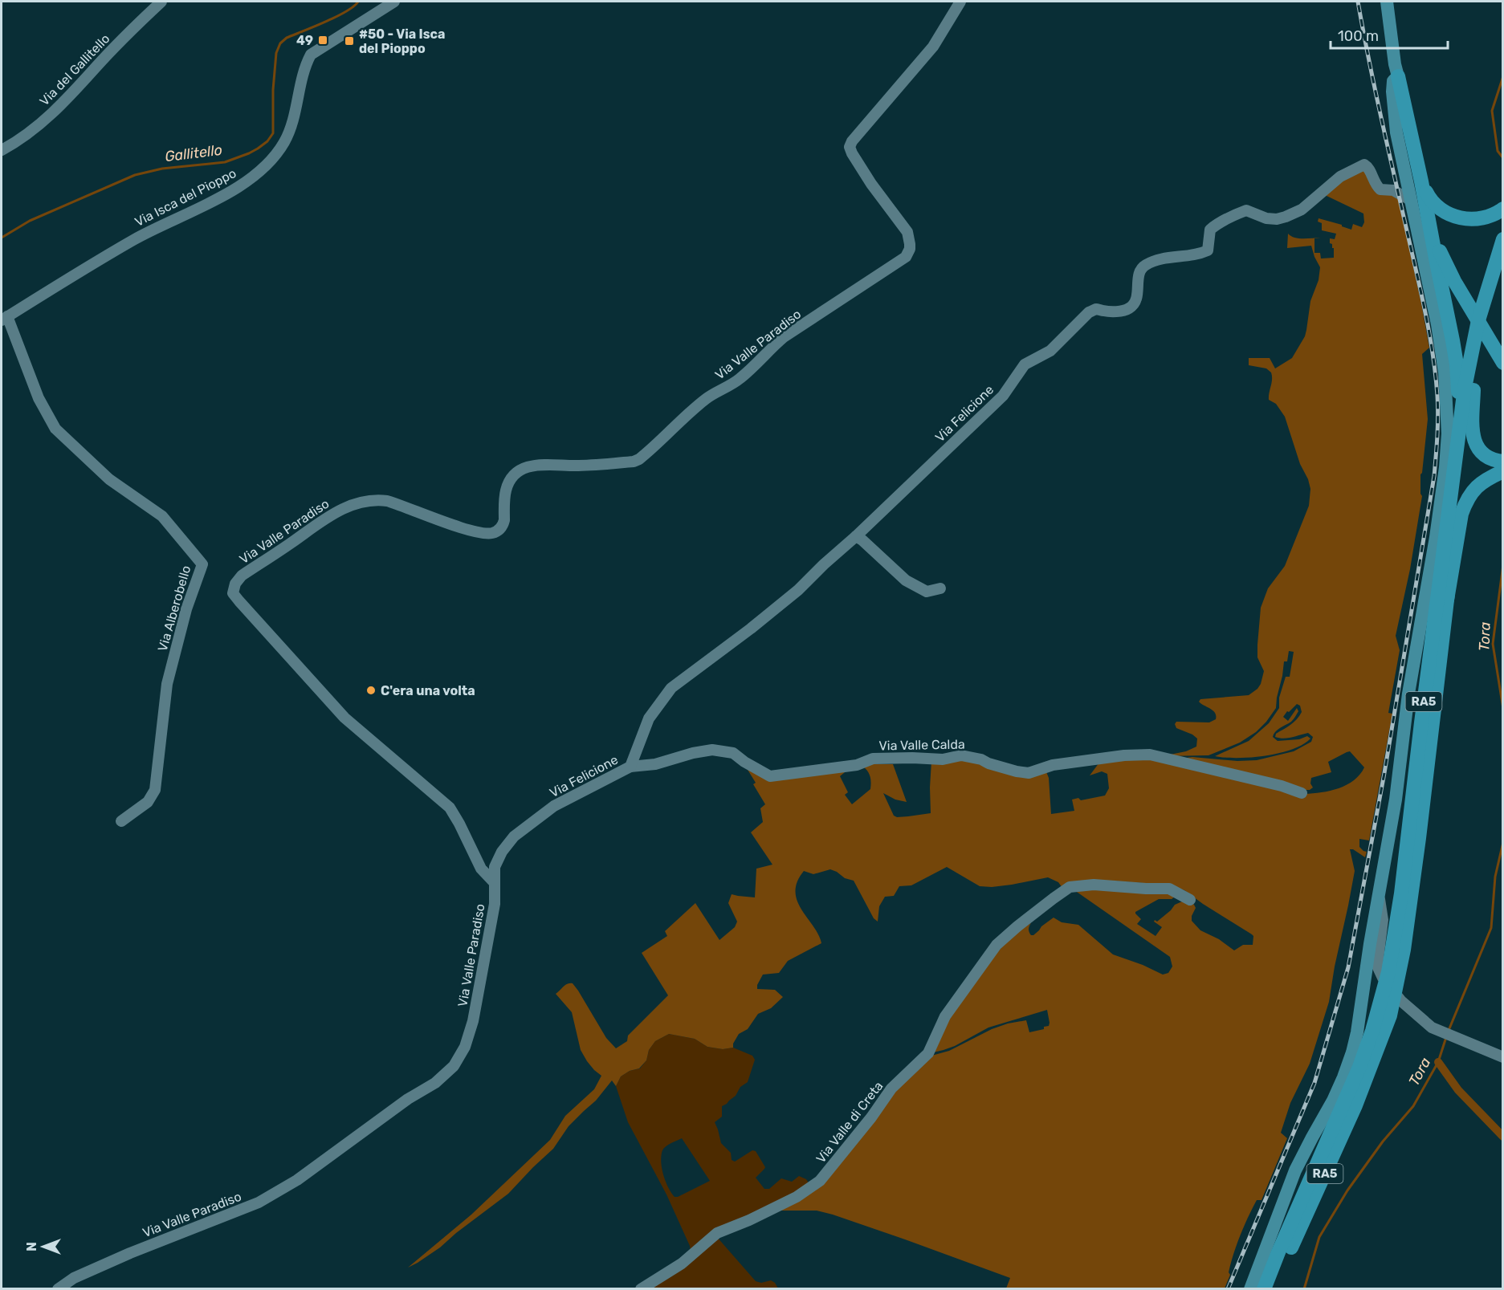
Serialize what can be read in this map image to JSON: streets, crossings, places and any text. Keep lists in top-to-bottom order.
{
  "streets": {
    "highway": ["RA5"],
    "street": [
      "Via del Gallitello",
      "Via Isca del Pioppo",
      "Via Valle Paradiso",
      "Via Felicione",
      "Via Alberobello",
      "Via Valle Calda",
      "Via Valle di Creta"
    ]
  },
  "crossings": [
    ["Via Isca del Pioppo", "Via Alberobello"],
    ["Via Valle Paradiso", "Via Felicione"],
    ["Via Felicione", "Via Valle Calda"]
  ],
  "water": ["Gallitello", "Tora"],
  "places": {
    "transit": ["49", "#50 - Via Isca del Pioppo"],
    "other": ["C'era una volta"]
  },
  "scale_bar": "100 m",
  "north": "left"
}
